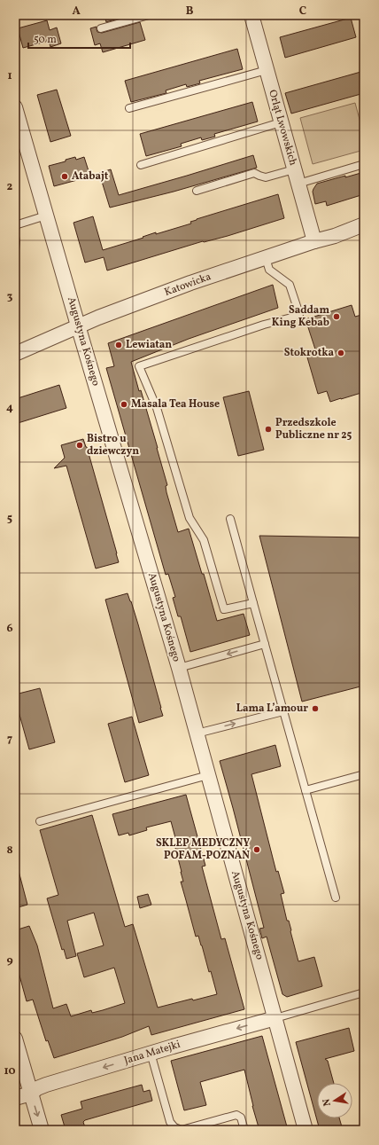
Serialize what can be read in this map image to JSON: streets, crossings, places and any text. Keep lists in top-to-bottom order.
{
  "streets": {
    "street": [
      "Orląt Lwowskich",
      "Katowicka",
      "Augustyna Kośnego",
      "Jana Matejki"
    ]
  },
  "crossings": [
    ["Orląt Lwowskich", "Katowicka"],
    ["Katowicka", "Augustyna Kośnego"],
    ["Augustyna Kośnego", "Jana Matejki"]
  ],
  "one_way": ["Jana Matejki"],
  "places": [
    "Atabajt",
    "Saddam King Kebab",
    "Lewiatan",
    "Stokrotka",
    "Masala Tea House",
    "Przedszkole Publiczne nr 25",
    "Bistro u dziewczyn",
    "Lama L’amour",
    "SKLEP MEDYCZNY POFAM-POZNAŃ"
  ],
  "scale_bar": "50 m",
  "north": "left",
  "grid": {
    "columns": ["A", "B", "C"],
    "rows": [
      "1",
      "2",
      "3",
      "4",
      "5",
      "6",
      "7",
      "8",
      "9",
      "10"
    ]
  }
}
